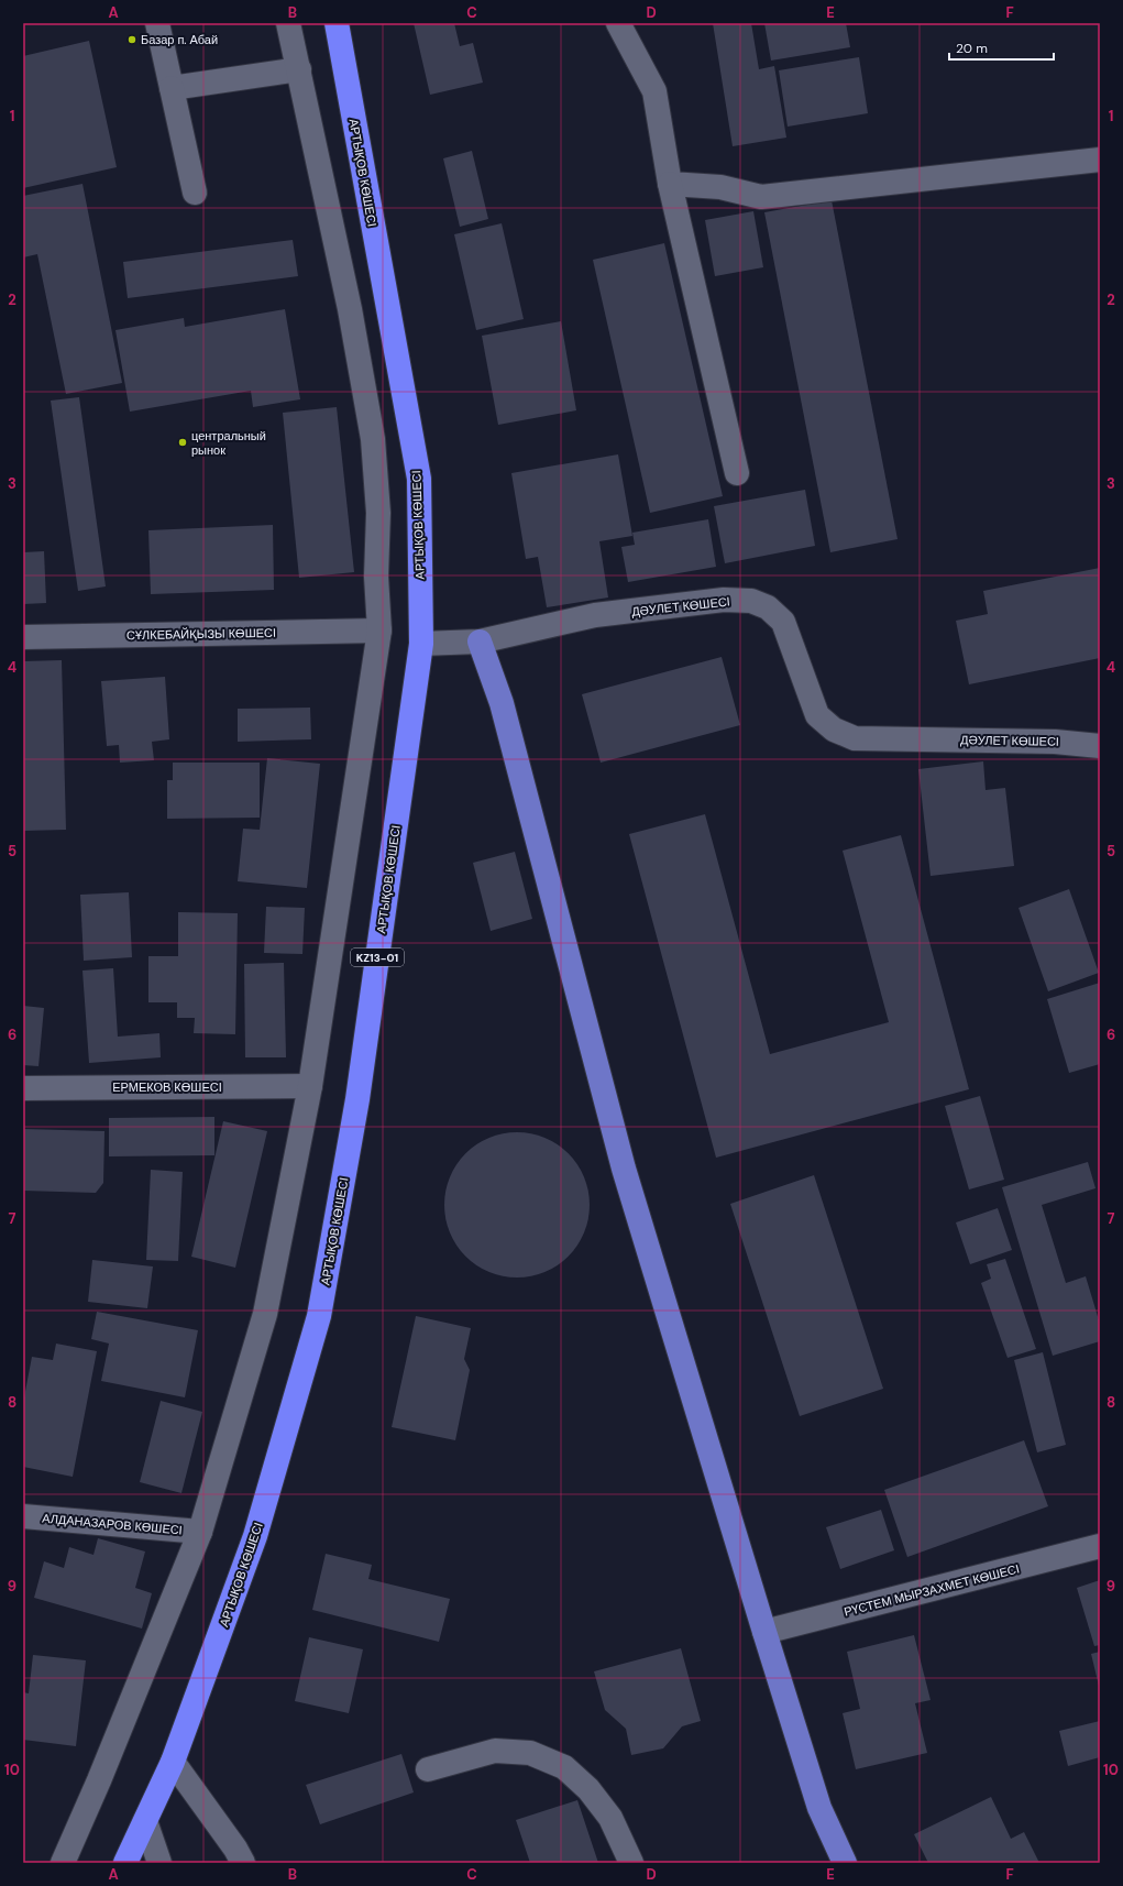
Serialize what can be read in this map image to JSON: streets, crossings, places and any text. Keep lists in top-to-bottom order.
{
  "streets": {
    "highway": ["АРТЫҚОВ КӨШЕСІ", "KZ13-01"],
    "street": [
      "ДӘУЛЕТ КӨШЕСІ",
      "СҰЛКЕБАЙҚЫЗЫ КӨШЕСІ",
      "ЕРМЕКОВ КӨШЕСІ",
      "АЛДАНАЗАРОВ КӨШЕСІ",
      "РҮСТЕМ МЫРЗАХМЕТ КӨШЕСІ"
    ]
  },
  "crossings": [
    ["АРТЫҚОВ КӨШЕСІ", "ДӘУЛЕТ КӨШЕСІ"]
  ],
  "places": ["Базар п. Абай", "центральный рынок"],
  "scale_bar": "20 m",
  "grid": {
    "columns": [
      "A",
      "B",
      "C",
      "D",
      "E",
      "F"
    ],
    "rows": [
      "1",
      "2",
      "3",
      "4",
      "5",
      "6",
      "7",
      "8",
      "9",
      "10"
    ]
  }
}
